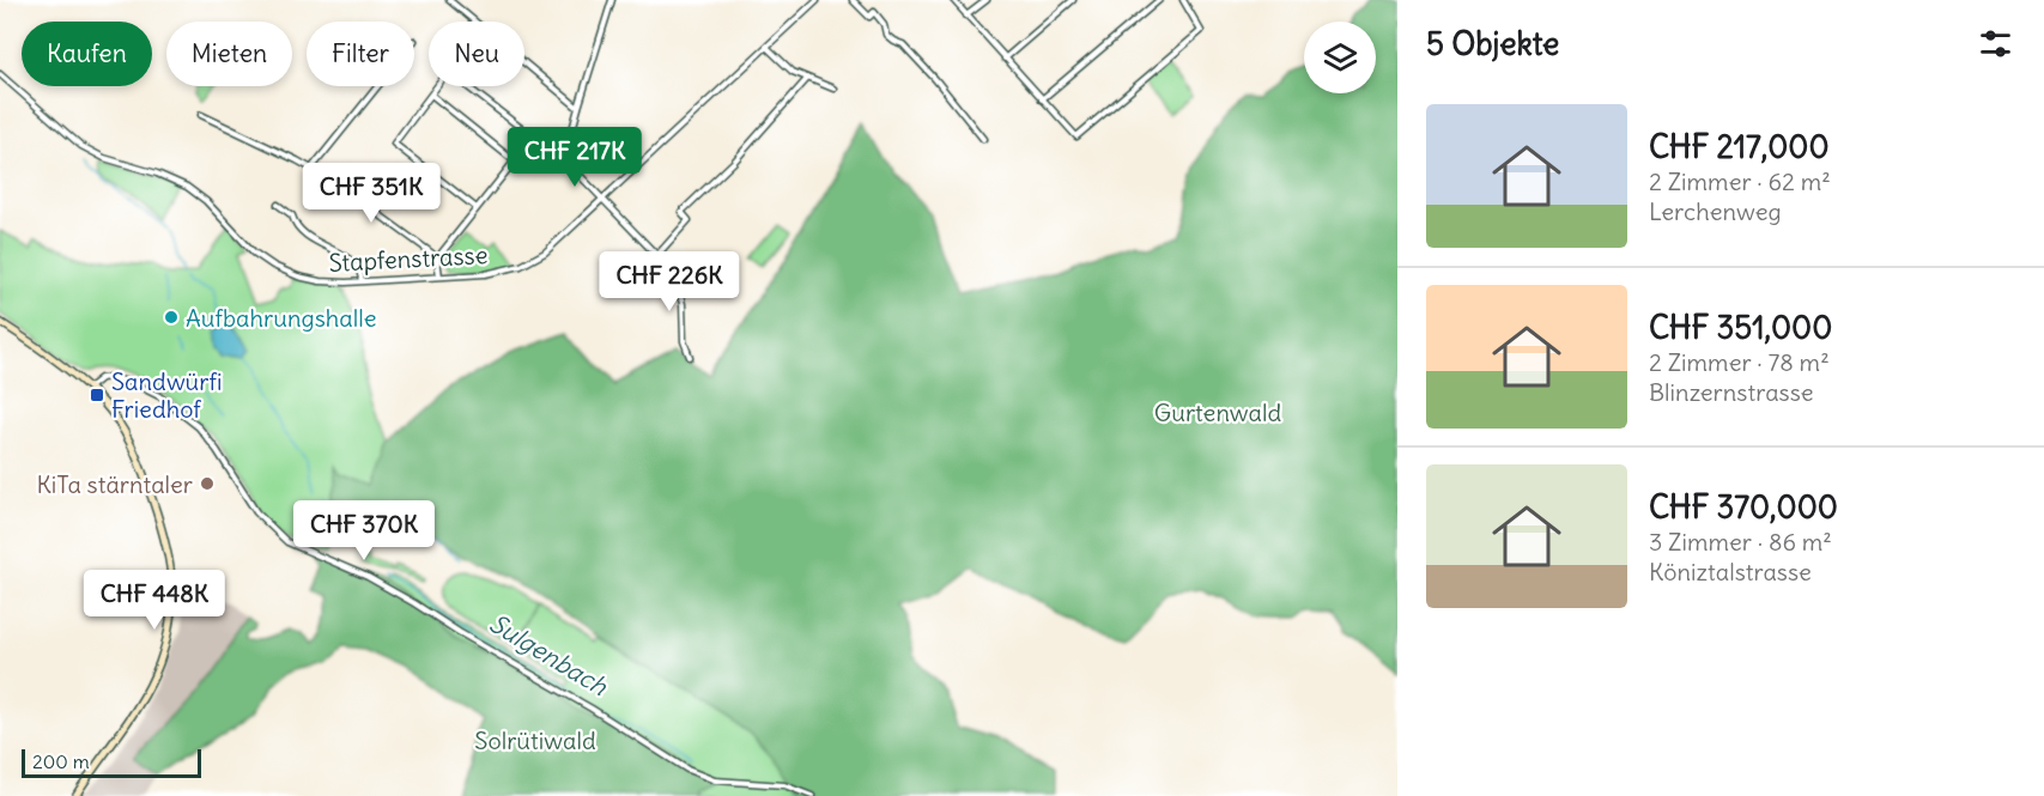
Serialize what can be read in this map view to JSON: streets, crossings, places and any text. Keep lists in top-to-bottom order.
{
  "streets": {
    "street": ["Stapfenstrasse"]
  },
  "water": ["Sulgenbach"],
  "parks": ["Gurtenwald", "Solrütiwald"],
  "places": {
    "other": ["Aufbahrungshalle", "KiTa stärntaler"],
    "transit": ["Sandwürfi Friedhof"]
  },
  "scale_bar": "200 m",
  "page": {
    "heading": "5 Objekte",
    "chip": [
      "Kaufen",
      "Mieten",
      "Filter",
      "Neu"
    ],
    "list": [
      {
        "name": "CHF 217,000",
        "note": "2 Zimmer · 62 m² · Lerchenweg"
      },
      {
        "name": "CHF 351,000",
        "note": "2 Zimmer · 78 m² · Blinzernstrasse"
      },
      {
        "name": "CHF 370,000",
        "note": "3 Zimmer · 86 m² · Köniztalstrasse"
      }
    ],
    "price": [
      "CHF 217K",
      "CHF 351K",
      "CHF 226K",
      "CHF 370K",
      "CHF 448K"
    ],
    "scale": "200 m"
  }
}
